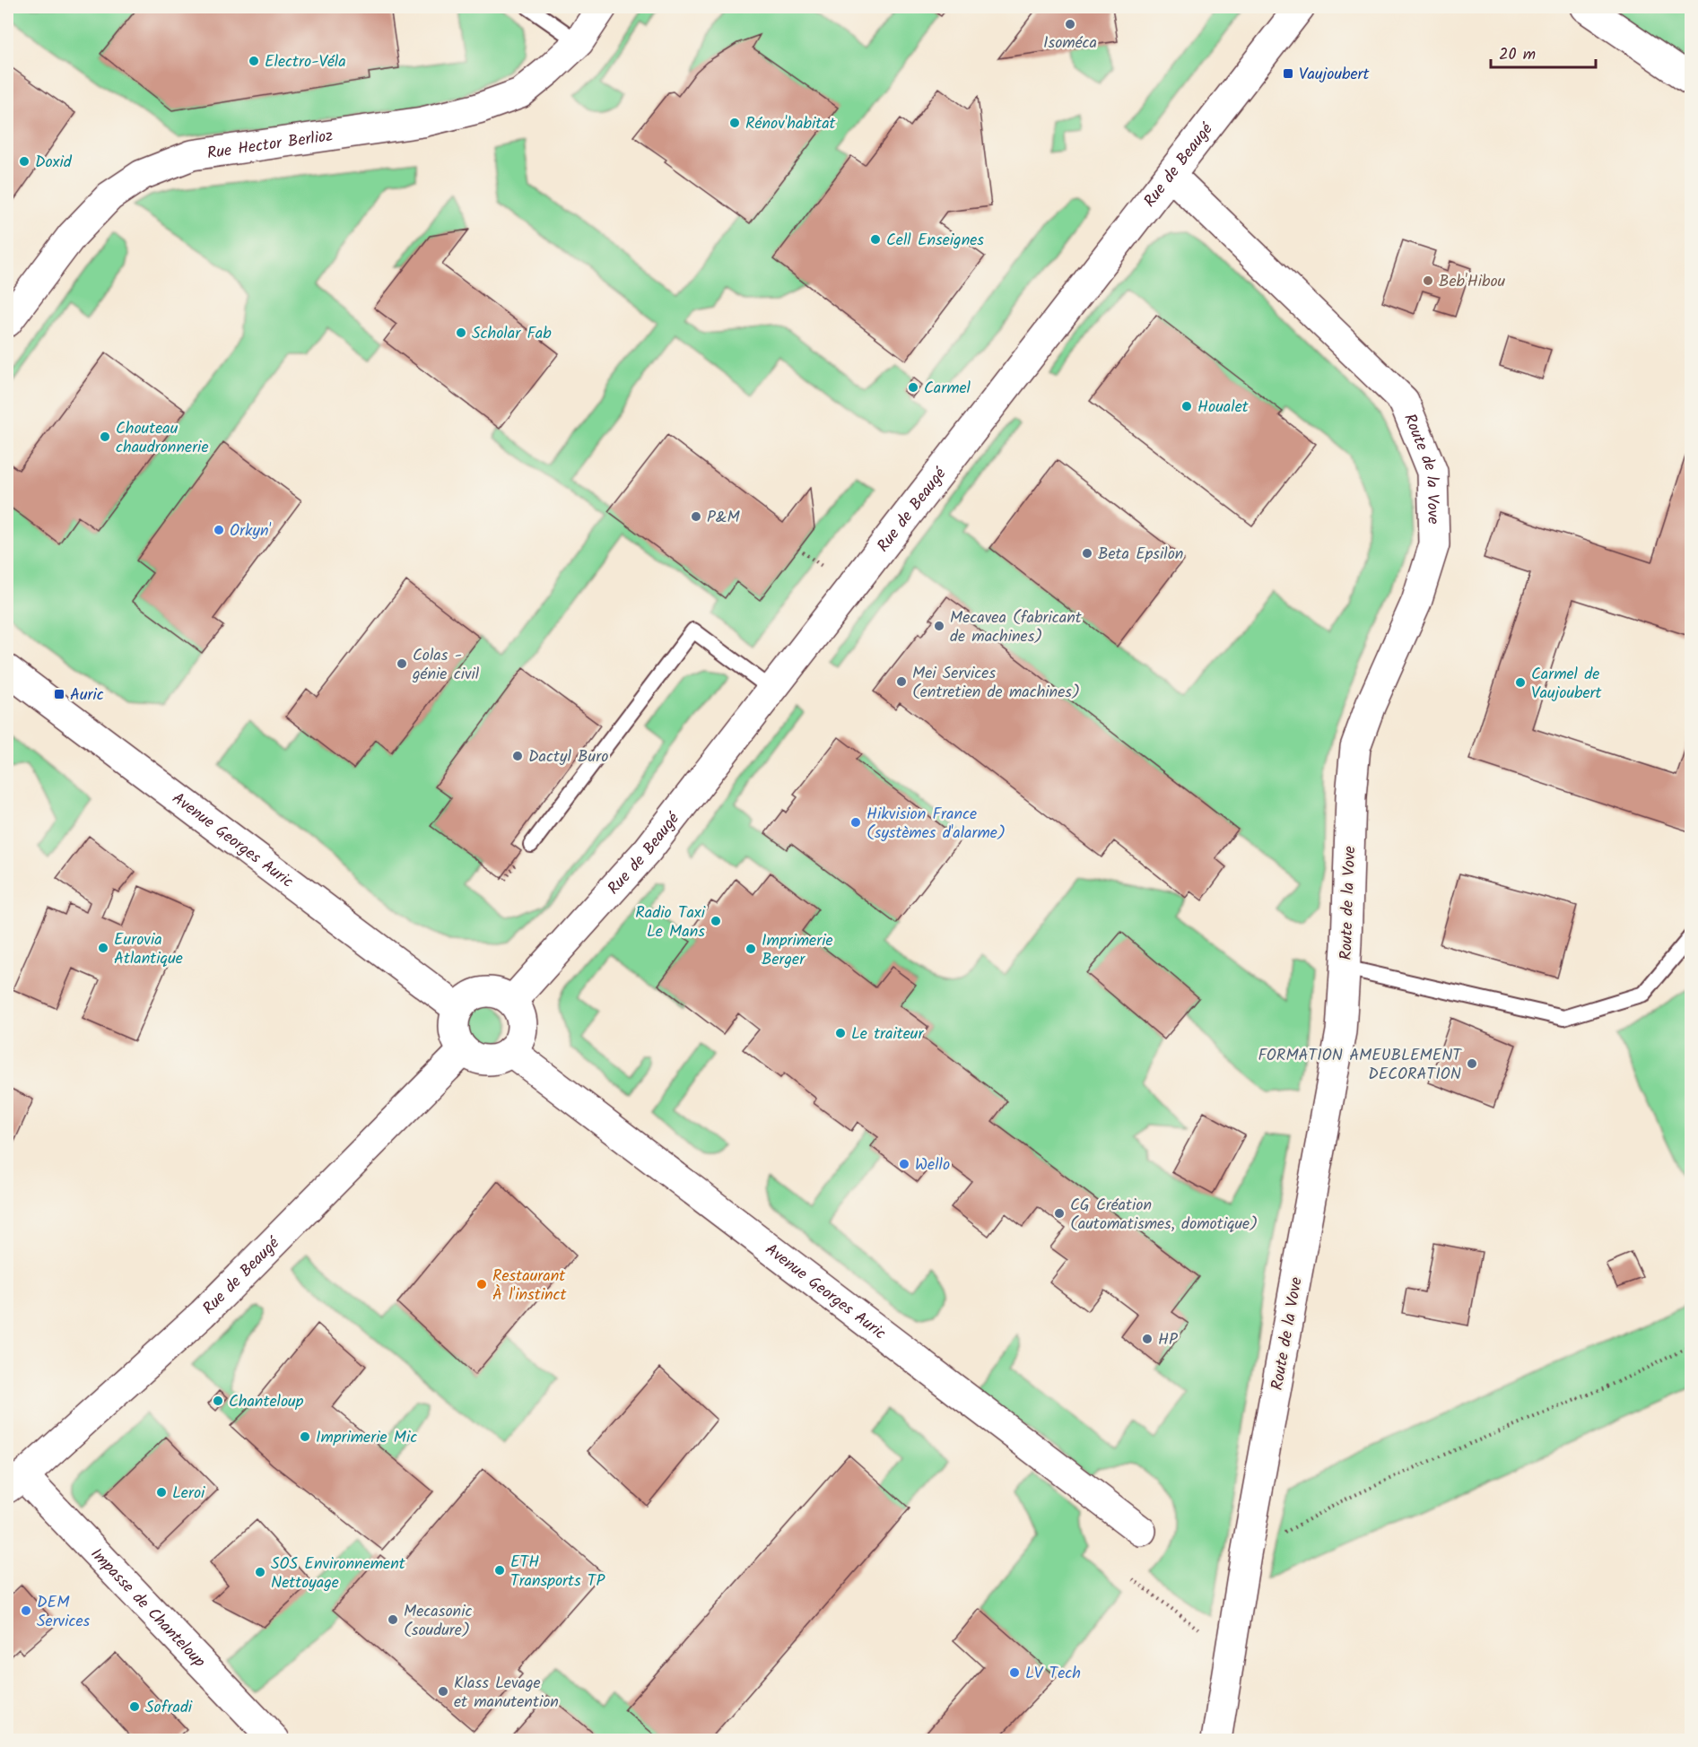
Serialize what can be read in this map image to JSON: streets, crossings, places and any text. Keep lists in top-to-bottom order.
{
  "streets": {
    "street": [
      "Rue Hector Berlioz",
      "Rue de Beaugé",
      "Route de la Vove",
      "Avenue Georges Auric",
      "Impasse de Chanteloup"
    ]
  },
  "crossings": [
    ["Rue de Beaugé", "Route de la Vove"],
    ["Rue de Beaugé", "Avenue Georges Auric"],
    ["Rue de Beaugé", "Impasse de Chanteloup"]
  ],
  "places": {
    "other": [
      "Isoméca",
      "Electro-Véla",
      "Rénov'habitat",
      "Doxid",
      "Cell Enseignes",
      "Beb'Hibou",
      "Scholar Fab",
      "Carmel",
      "Houalet",
      "Chouteau chaudronnerie",
      "P&M",
      "Orkyn'",
      "Beta Epsilon",
      "Mecavea (fabricant de machines)",
      "Colas - génie civil",
      "Mei Services (entretien de machines)",
      "Carmel de Vaujoubert",
      "Dactyl Buro",
      "Hikvision France (systèmes d'alarme)",
      "Radio Taxi Le Mans",
      "Eurovia Atlantique",
      "Imprimerie Berger",
      "Le traiteur",
      "FORMATION AMEUBLEMENT DECORATION",
      "Wello",
      "CG Création (automatismes, domotique)",
      "Restaurant À l'instinct",
      "HP",
      "Chanteloup",
      "Imprimerie Mic",
      "Leroi",
      "ETH Transports TP",
      "SOS Environnement Nettoyage",
      "DEM Services",
      "Mecasonic (soudure)",
      "LV Tech",
      "Klass Levage et manutention",
      "Sofradi"
    ],
    "transit": ["Vaujoubert", "Auric"]
  },
  "scale_bar": "20 m"
}
